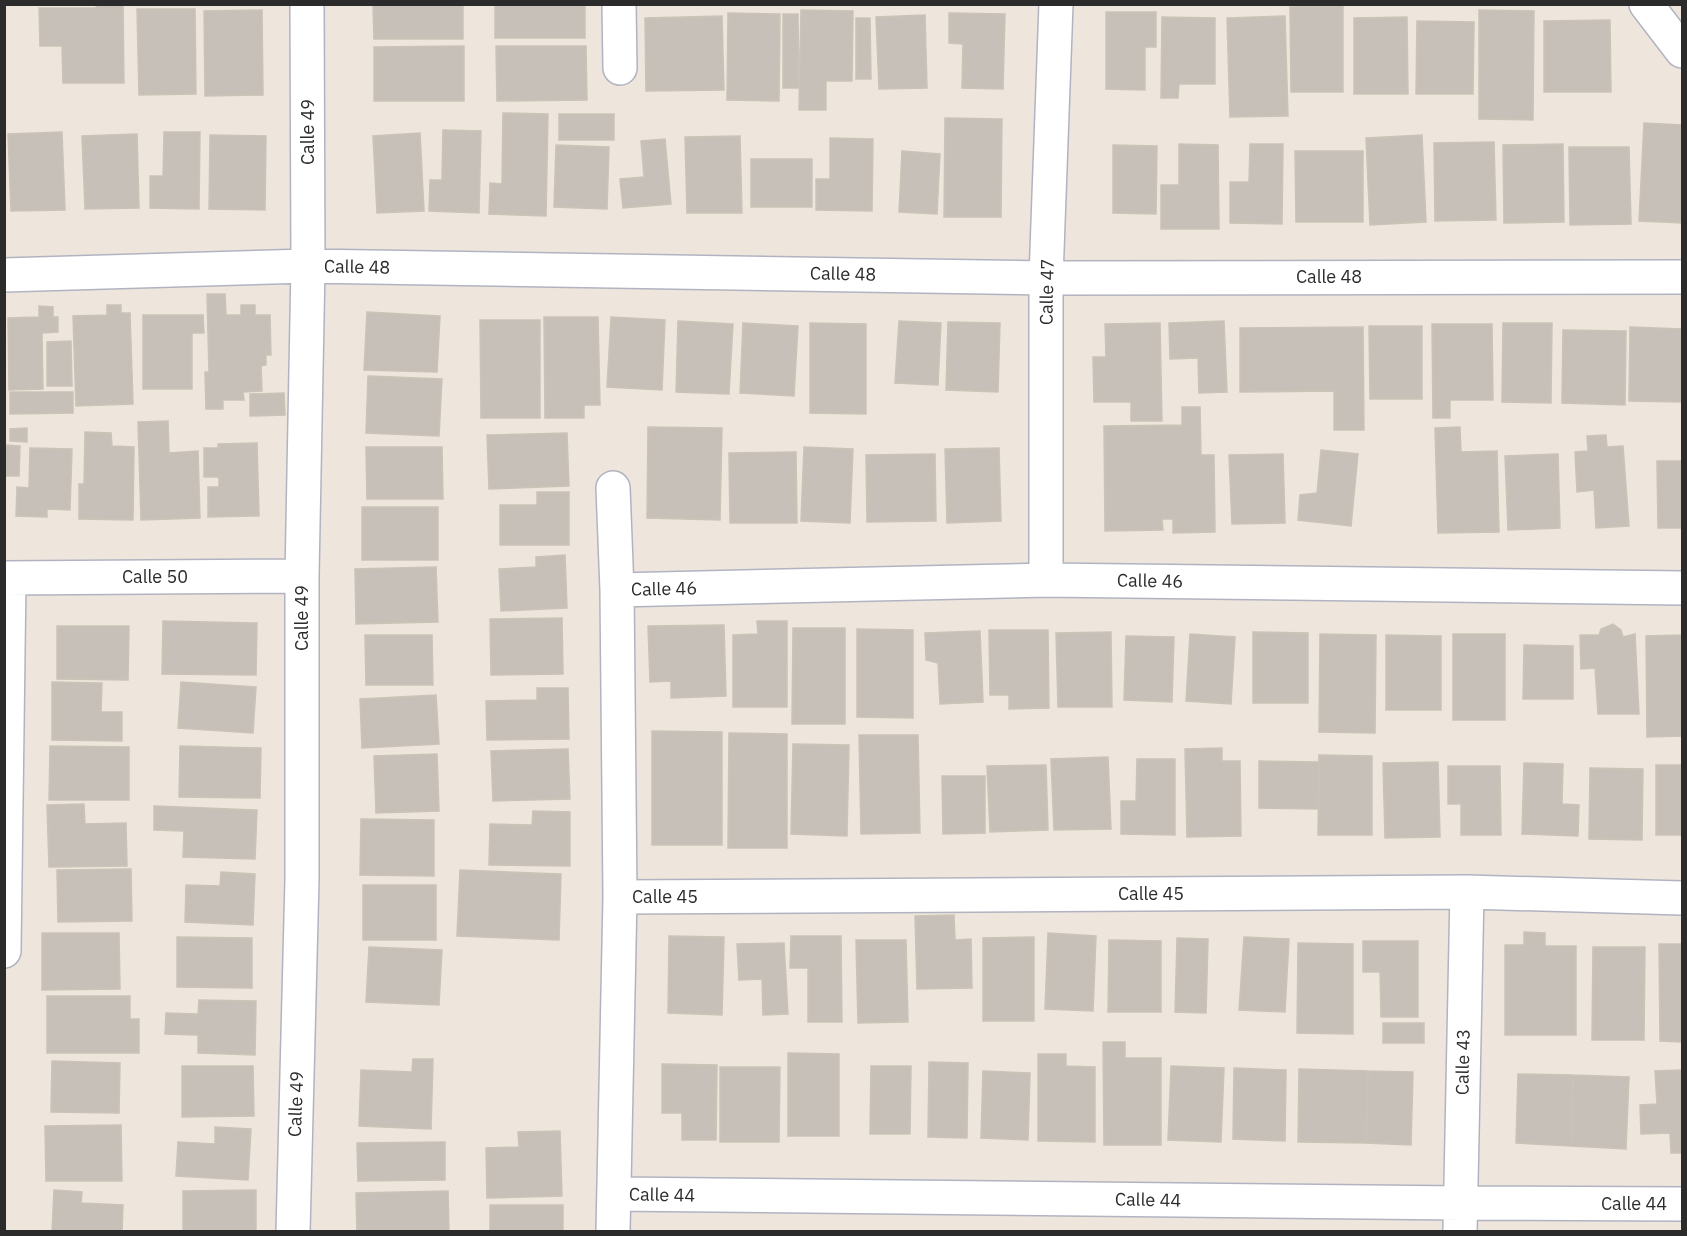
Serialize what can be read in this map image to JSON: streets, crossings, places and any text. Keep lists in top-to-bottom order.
{
  "streets": {
    "street": [
      "Calle 49",
      "Calle 48",
      "Calle 47",
      "Calle 50",
      "Calle 46",
      "Calle 45",
      "Calle 43",
      "Calle 44"
    ]
  },
  "crossings": [
    ["Calle 49", "Calle 48"],
    ["Calle 49", "Calle 50"],
    ["Calle 48", "Calle 47"],
    ["Calle 47", "Calle 46"],
    ["Calle 45", "Calle 43"],
    ["Calle 43", "Calle 44"]
  ]
}
